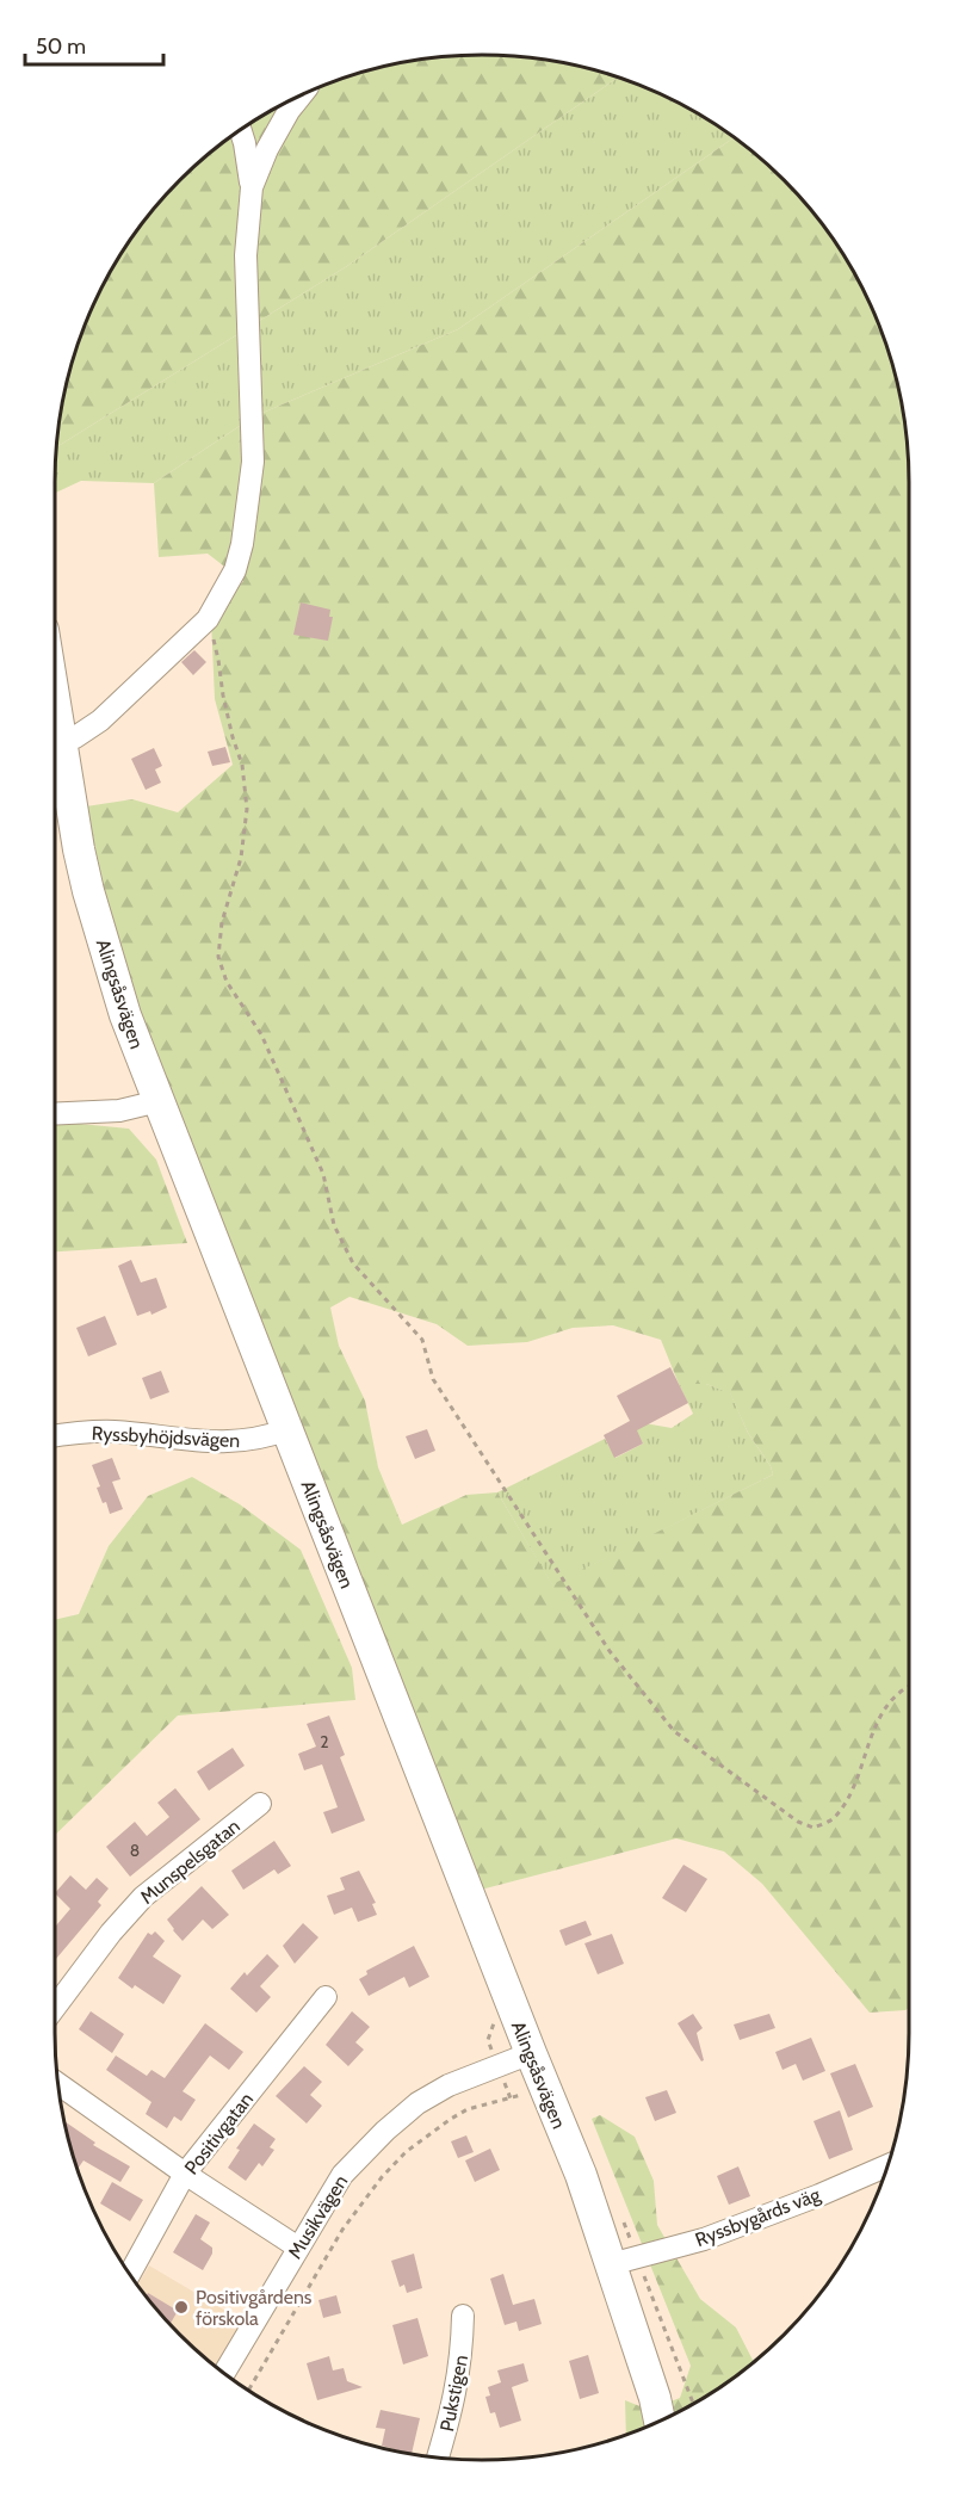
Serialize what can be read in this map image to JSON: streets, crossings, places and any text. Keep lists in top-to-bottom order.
{
  "streets": {
    "main road": ["Alingsåsvägen"],
    "street": [
      "Ryssbyhöjdsvägen",
      "Munspelsgatan",
      "Positivgatan",
      "Musikvägen",
      "Ryssbygårds väg",
      "Pukstigen"
    ]
  },
  "crossings": [
    ["Alingsåsvägen", "Ryssbyhöjdsvägen"],
    ["Alingsåsvägen", "Musikvägen"],
    ["Alingsåsvägen", "Ryssbygårds väg"]
  ],
  "places": ["Positivgårdens förskola"],
  "house_numbers": ["2", "8"],
  "scale_bar": "50 m"
}
